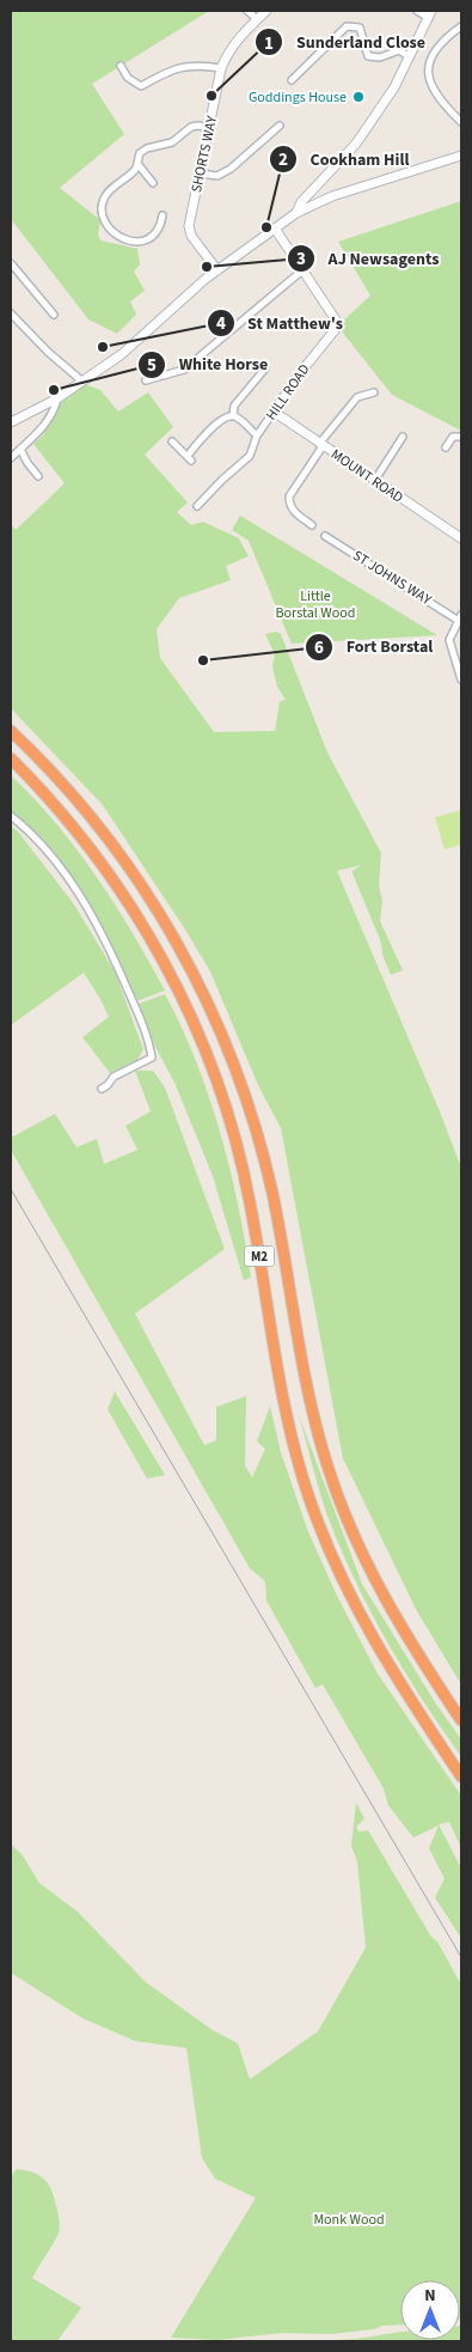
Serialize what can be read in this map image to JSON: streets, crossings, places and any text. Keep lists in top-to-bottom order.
{
  "streets": {
    "highway": ["M2"],
    "street": [
      "SHORTS WAY",
      "HILL ROAD",
      "MOUNT ROAD",
      "ST JOHNS WAY"
    ]
  },
  "crossings": [
    ["HILL ROAD", "MOUNT ROAD"]
  ],
  "parks": ["Little Borstal Wood", "Monk Wood"],
  "places": [
    "Sunderland Close",
    "Goddings House",
    "Cookham Hill",
    "AJ Newsagents",
    "St Matthew's",
    "White Horse",
    "Fort Borstal"
  ],
  "north": "top"
}
